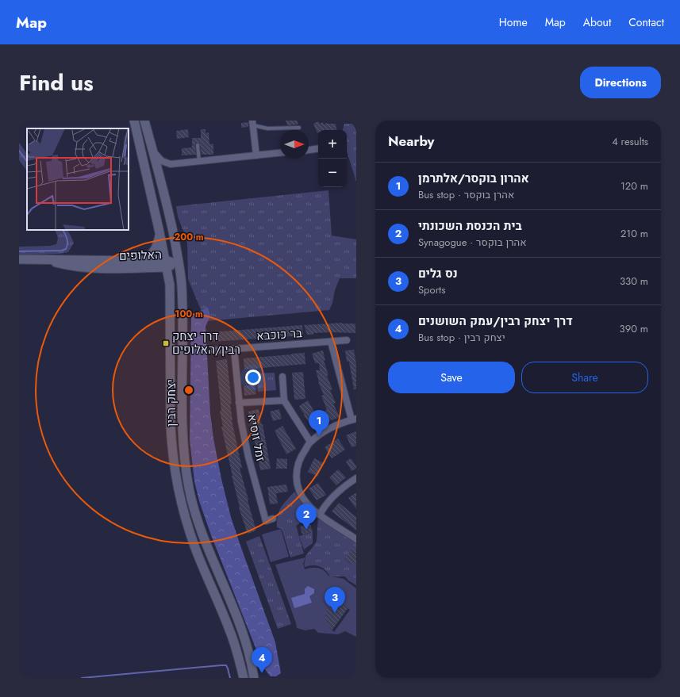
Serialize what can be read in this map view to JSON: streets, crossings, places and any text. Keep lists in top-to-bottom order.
{
  "streets": {
    "main road": ["האלופים", "יצחק רבין"],
    "street": ["בר כוכבא", "זמל זוסיא"]
  },
  "crossings": [
    ["האלופים", "יצחק רבין"],
    ["בר כוכבא", "זמל זוסיא"]
  ],
  "places": {
    "transit": ["דרך יצחק רבין/האלופים"]
  },
  "north": "right",
  "page": {
    "header": "Map",
    "nav": [
      "Home",
      "Map",
      "About",
      "Contact"
    ],
    "title": "Find us",
    "buttons": [
      "Directions",
      ["Save", "Share"]
    ],
    "heading": ["Nearby", "4 results"],
    "map_buttons": ["+", "−"],
    "list": [
      {
        "mark": "1",
        "name": "אהרון בוקסר/אלתרמן",
        "note": "Bus stop · אהרן בוקסר",
        "value": "120 m"
      },
      {
        "mark": "2",
        "name": "בית הכנסת השכונתי",
        "note": "Synagogue · אהרן בוקסר",
        "value": "210 m"
      },
      {
        "mark": "3",
        "name": "נס גלים",
        "note": "Sports",
        "value": "330 m"
      },
      {
        "mark": "4",
        "name": "דרך יצחק רבין/עמק השושנים",
        "note": "Bus stop · יצחק רבין",
        "value": "390 m"
      }
    ],
    "pins": [
      "1",
      "2",
      "3",
      "4"
    ]
  },
  "rings": ["200 m", "100 m"]
}
